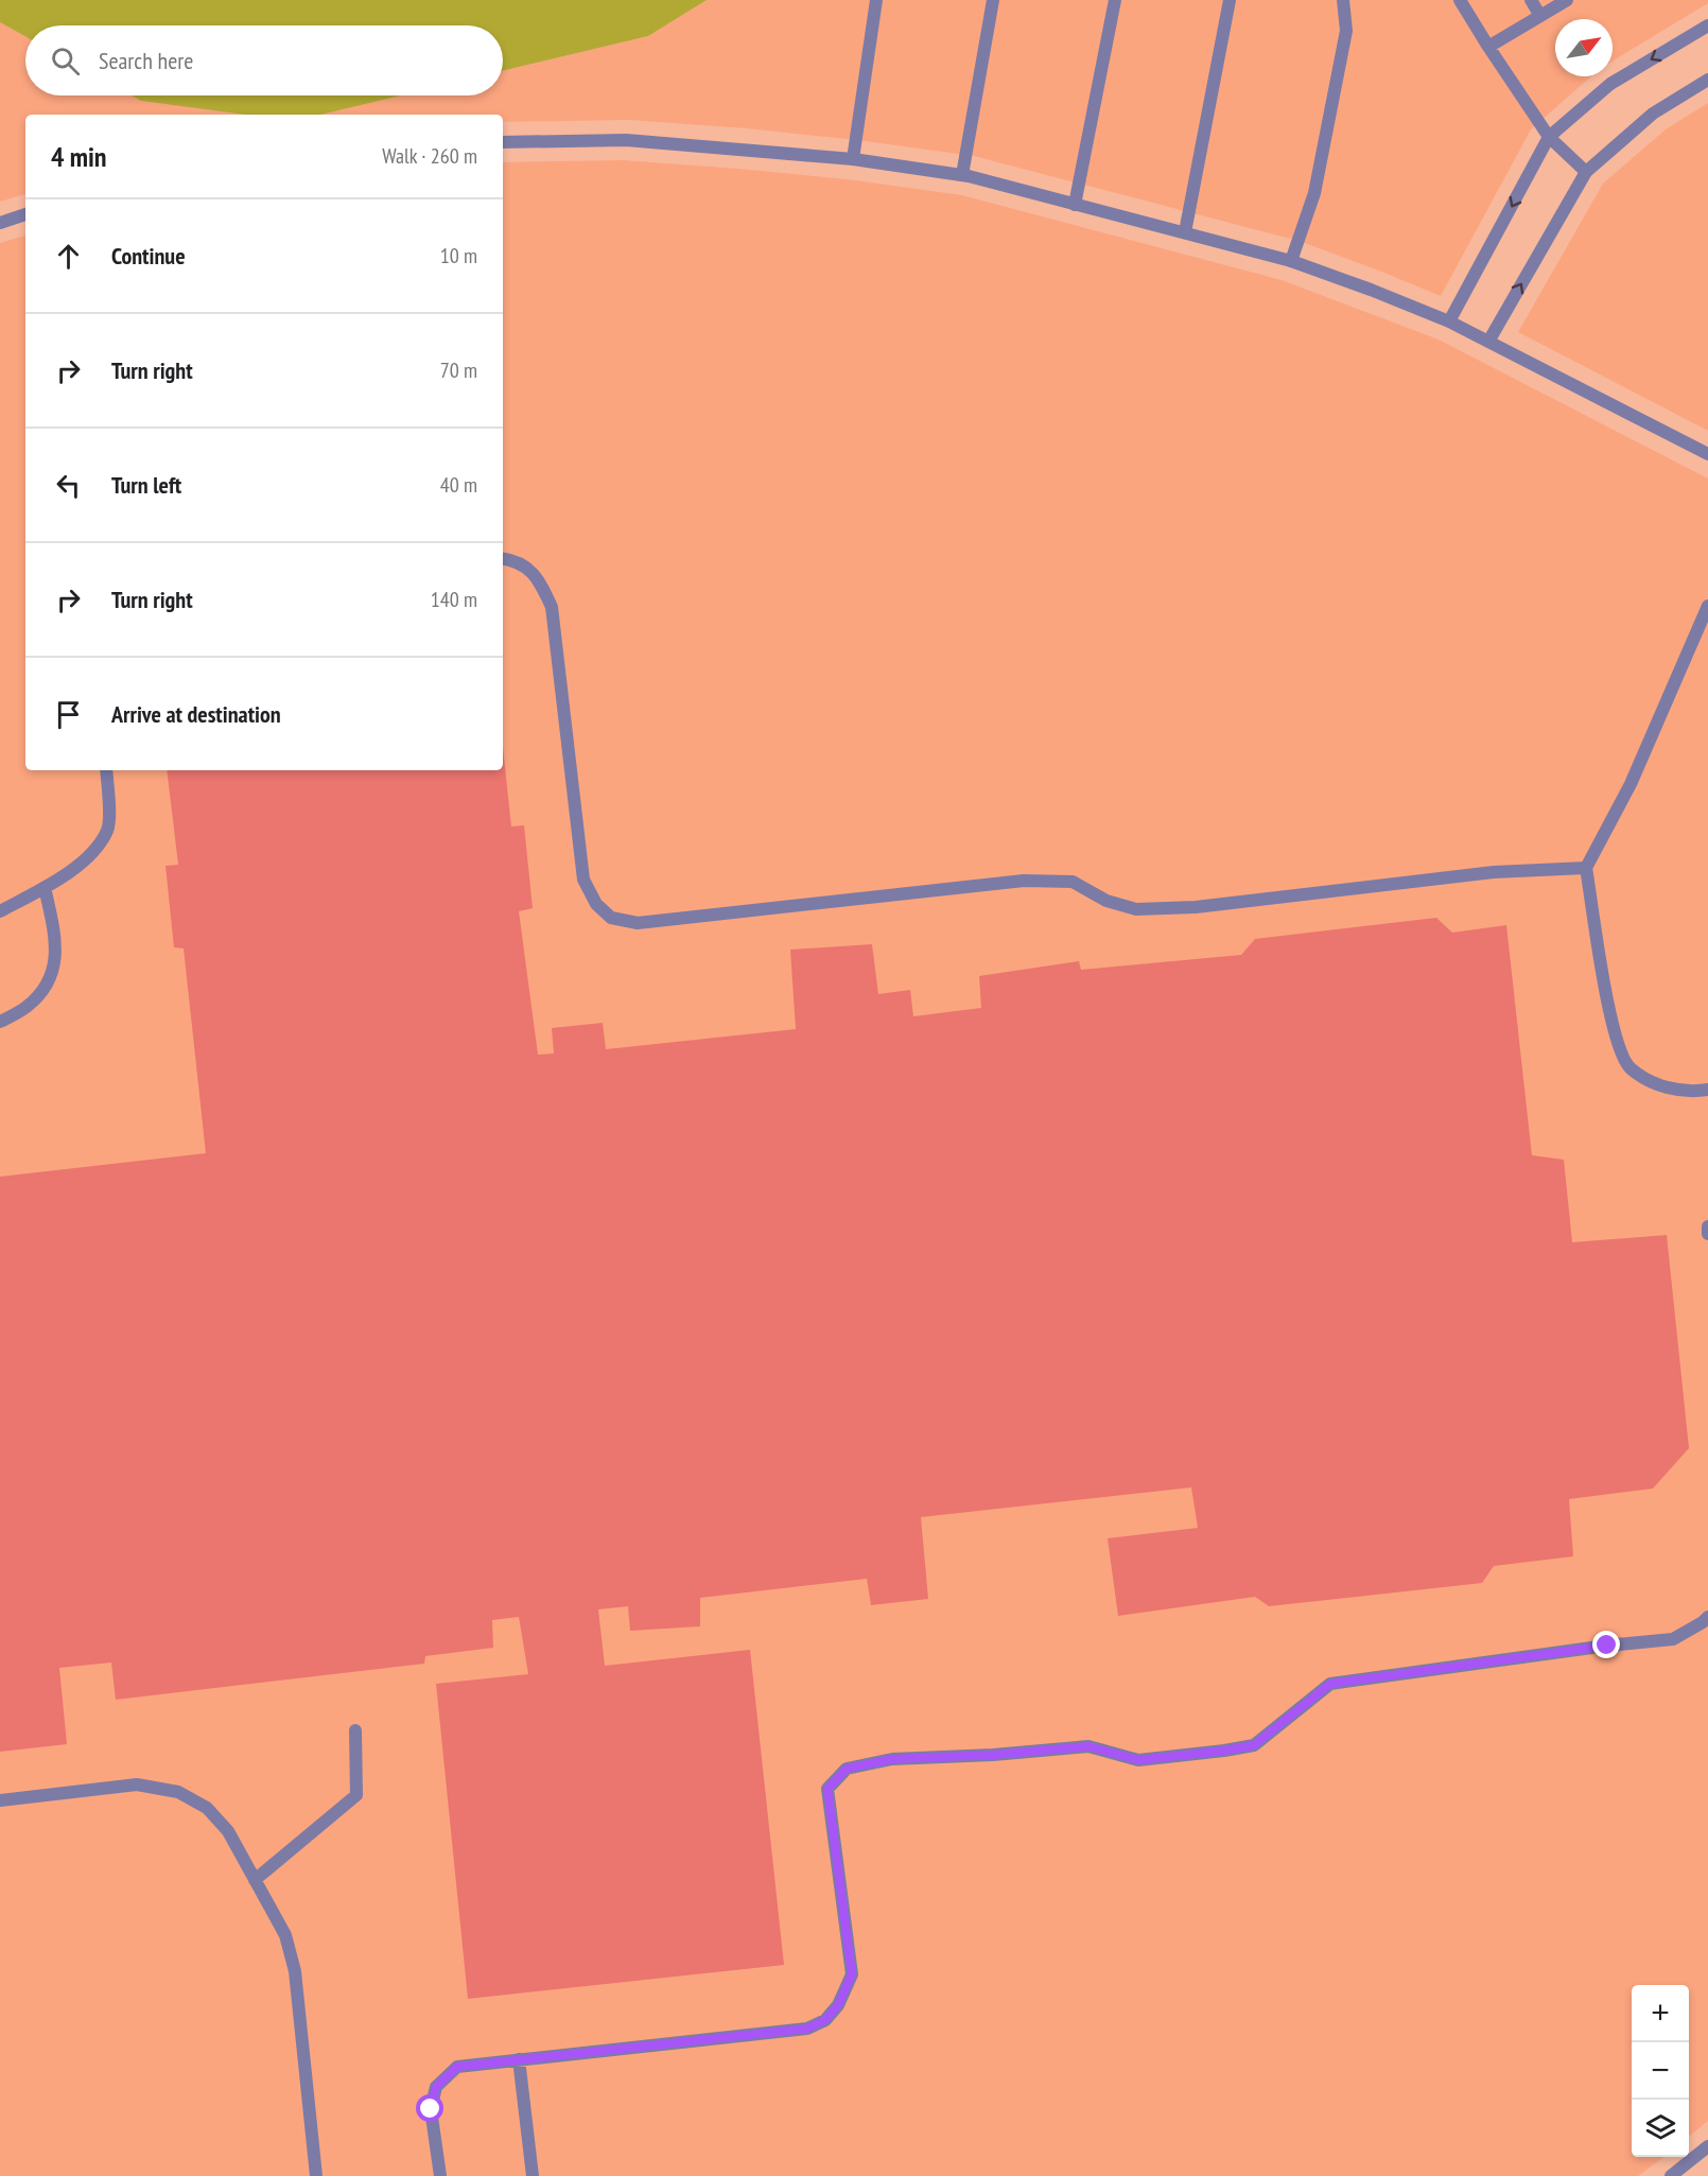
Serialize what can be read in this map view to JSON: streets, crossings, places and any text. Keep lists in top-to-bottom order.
{
  "north": "top right",
  "page": {
    "search": "Search here",
    "heading": ["4 min", "Walk · 260 m"],
    "list": [
      ["Continue", "10 m"],
      ["Turn right", "70 m"],
      ["Turn left", "40 m"],
      ["Turn right", "140 m"],
      "Arrive at destination"
    ],
    "map_buttons": ["+", "−"]
  }
}
